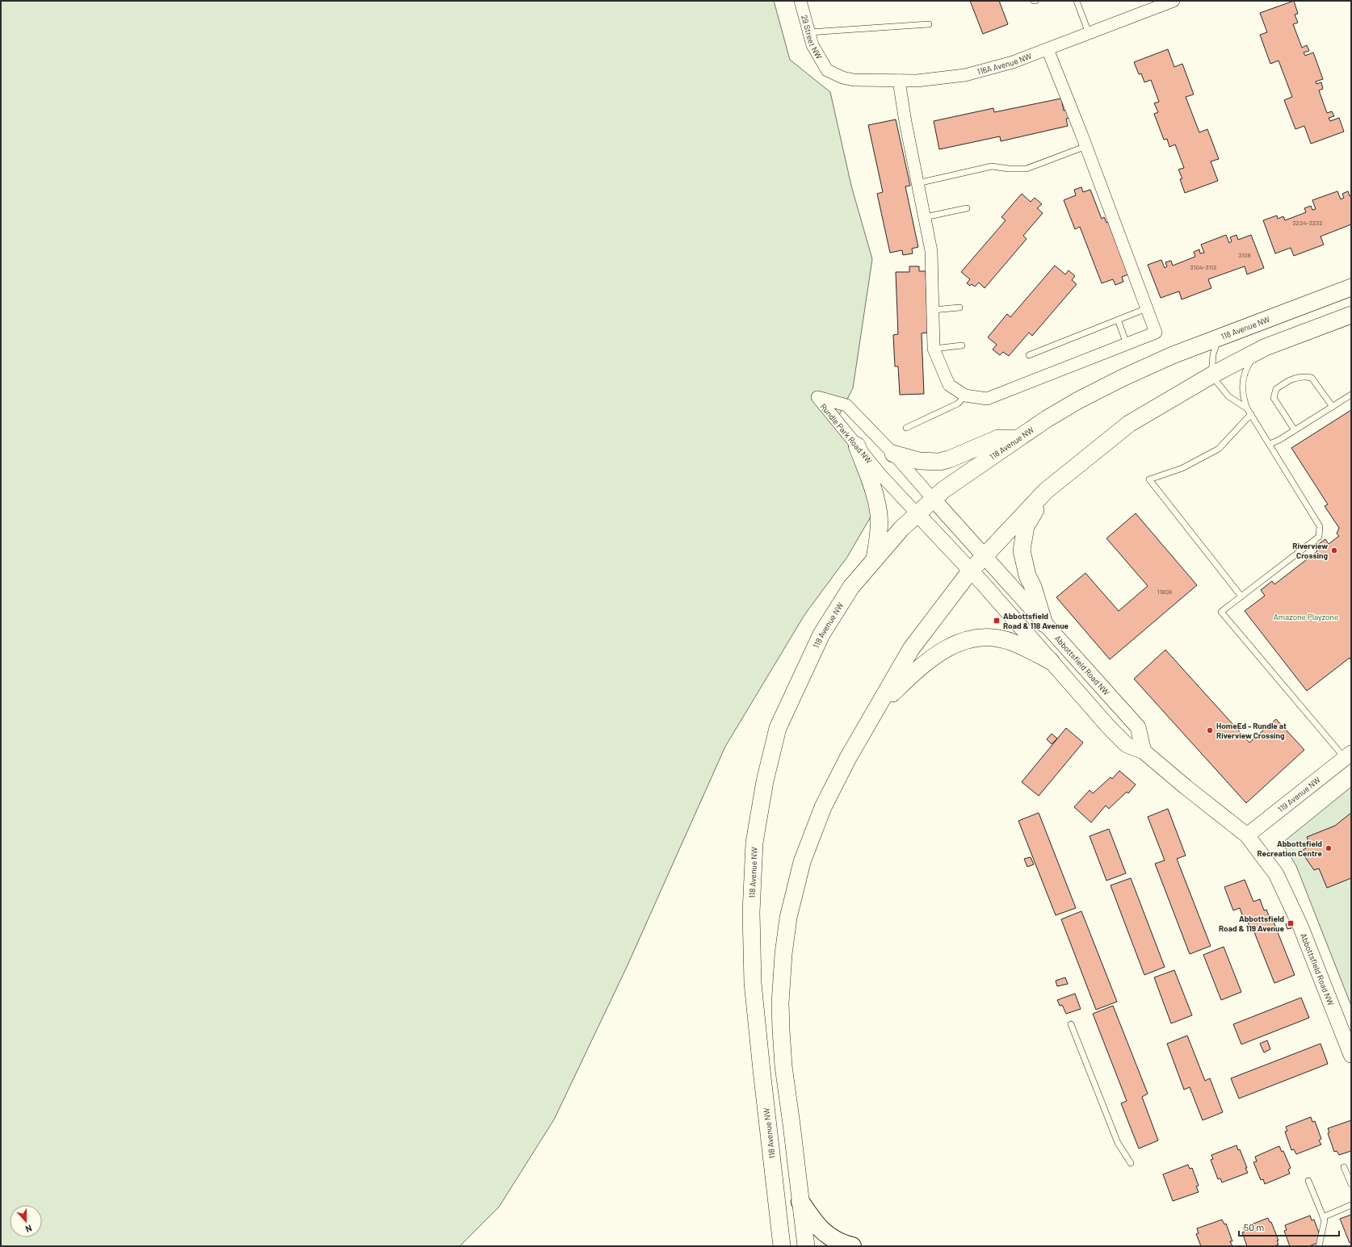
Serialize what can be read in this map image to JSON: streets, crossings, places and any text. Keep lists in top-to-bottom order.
{
  "streets": {
    "main road": ["118 Avenue NW"],
    "street": [
      "29 Street NW",
      "116A Avenue NW",
      "Rundle Park Road NW",
      "Abbottsfield Road NW",
      "119 Avenue NW"
    ]
  },
  "crossings": [
    ["29 Street NW", "116A Avenue NW"],
    ["118 Avenue NW", "Rundle Park Road NW"],
    ["118 Avenue NW", "Abbottsfield Road NW"],
    ["Rundle Park Road NW", "Abbottsfield Road NW"],
    ["Abbottsfield Road NW", "119 Avenue NW"]
  ],
  "parks": ["Amazone Playzone"],
  "places": {
    "other": ["Riverview Crossing", "HomeEd - Rundle at Riverview Crossing", "Abbottsfield Recreation Centre"],
    "transit": ["Abbottsfield Road & 118 Avenue", "Abbottsfield Road & 119 Avenue"]
  },
  "house_numbers": [
    "3224-3232",
    "3108",
    "3104-3112",
    "11808"
  ],
  "scale_bar": "50 m",
  "north": "bottom"
}
